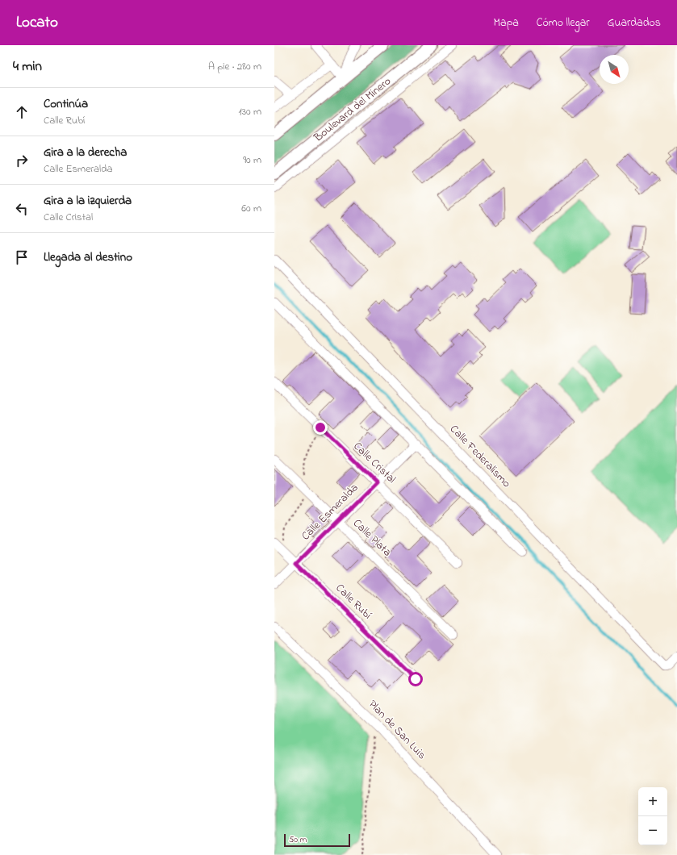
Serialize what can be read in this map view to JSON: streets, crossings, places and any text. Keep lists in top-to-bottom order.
{
  "streets": {
    "main road": ["Boulevard del Minero"],
    "street": [
      "Calle Federalismo",
      "Calle Cristal",
      "Calle Esmeralda",
      "Calle Plata",
      "Calle Rubí",
      "Plan de San Luis"
    ]
  },
  "crossings": [
    ["Calle Cristal", "Calle Esmeralda"],
    ["Calle Esmeralda", "Calle Plata"],
    ["Calle Esmeralda", "Calle Rubí"]
  ],
  "scale_bar": "50 m",
  "north": "bottom right",
  "page": {
    "header": "Locato",
    "nav": ["Mapa", "Cómo llegar", "Guardados"],
    "heading": ["4 min", "A pie · 280 m"],
    "list": [
      ["Continúa", "Calle Rubí", "130 m"],
      ["Gira a la derecha", "Calle Esmeralda", "90 m"],
      ["Gira a la izquierda", "Calle Cristal", "60 m"],
      "Llegada al destino"
    ],
    "map_buttons": ["+", "−"],
    "scale": "50 m"
  }
}
